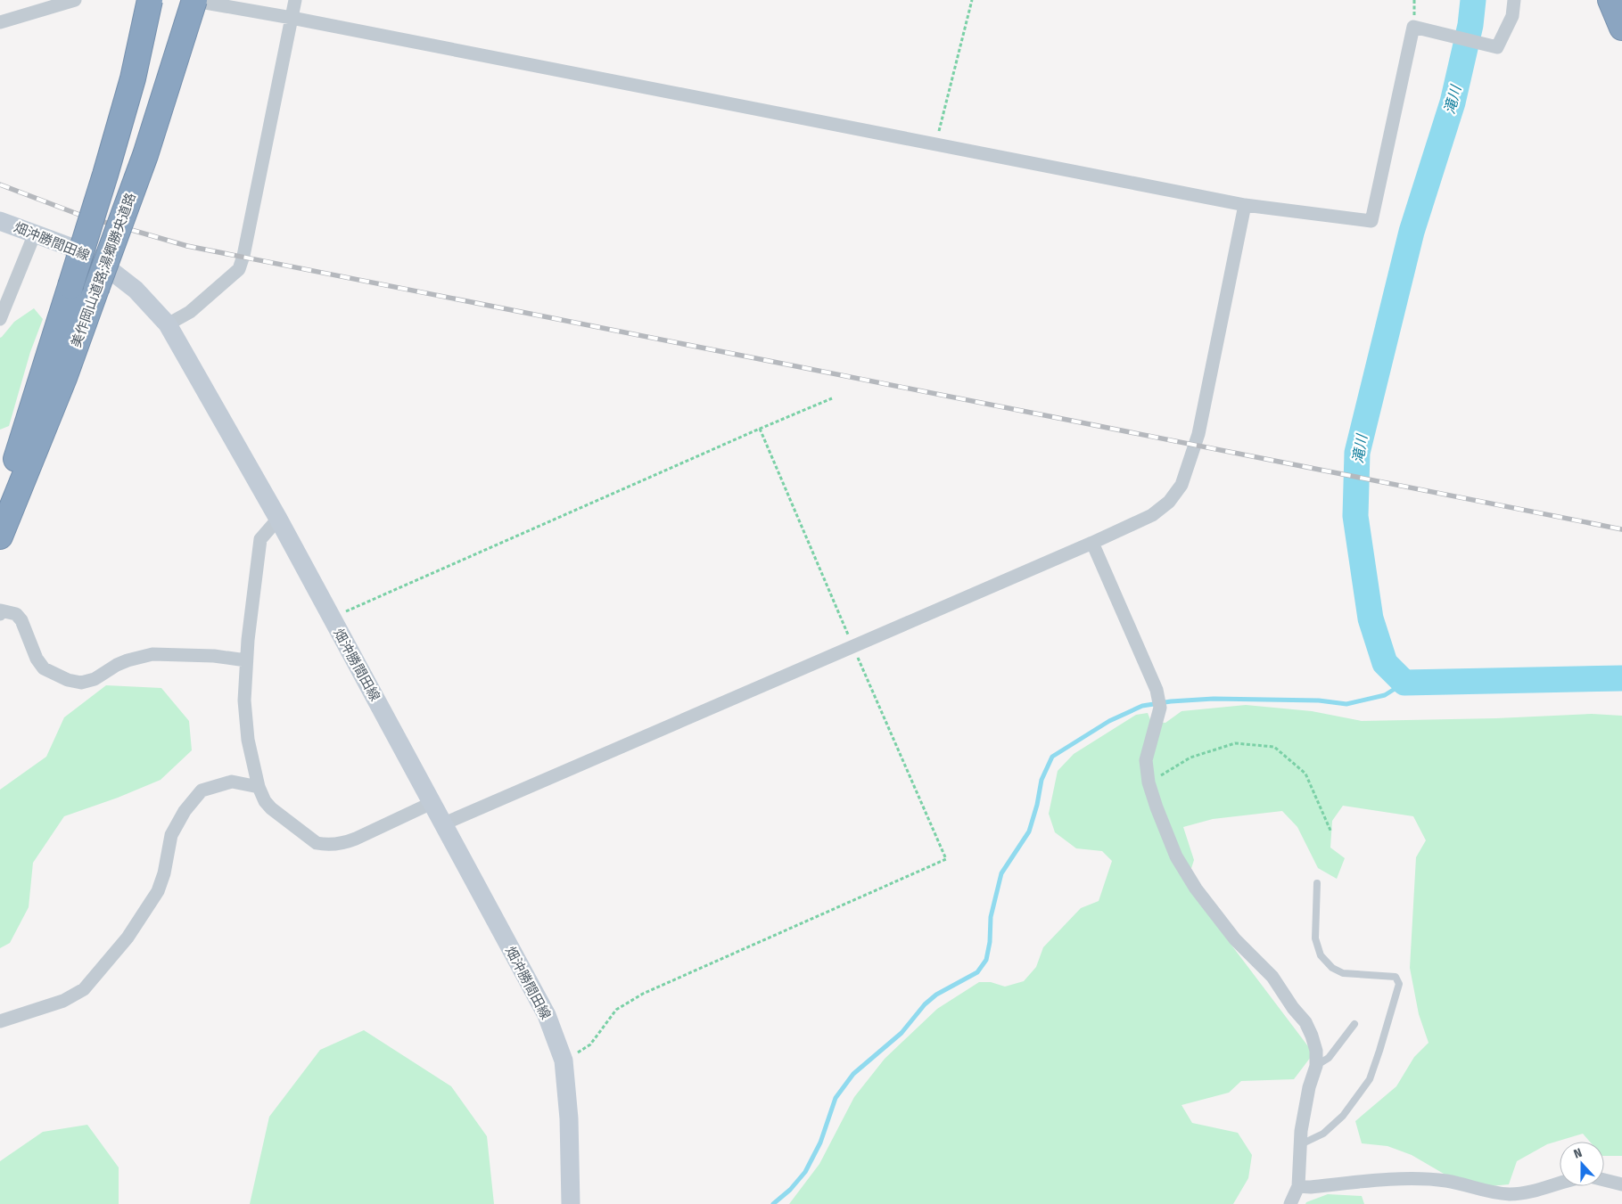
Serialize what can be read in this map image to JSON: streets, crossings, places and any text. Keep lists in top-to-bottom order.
{
  "streets": {
    "highway": ["美作岡山道路;湯郷勝央道路"],
    "main road": ["畑沖勝間田線"]
  },
  "water": ["滝川"],
  "north": "top"
}
